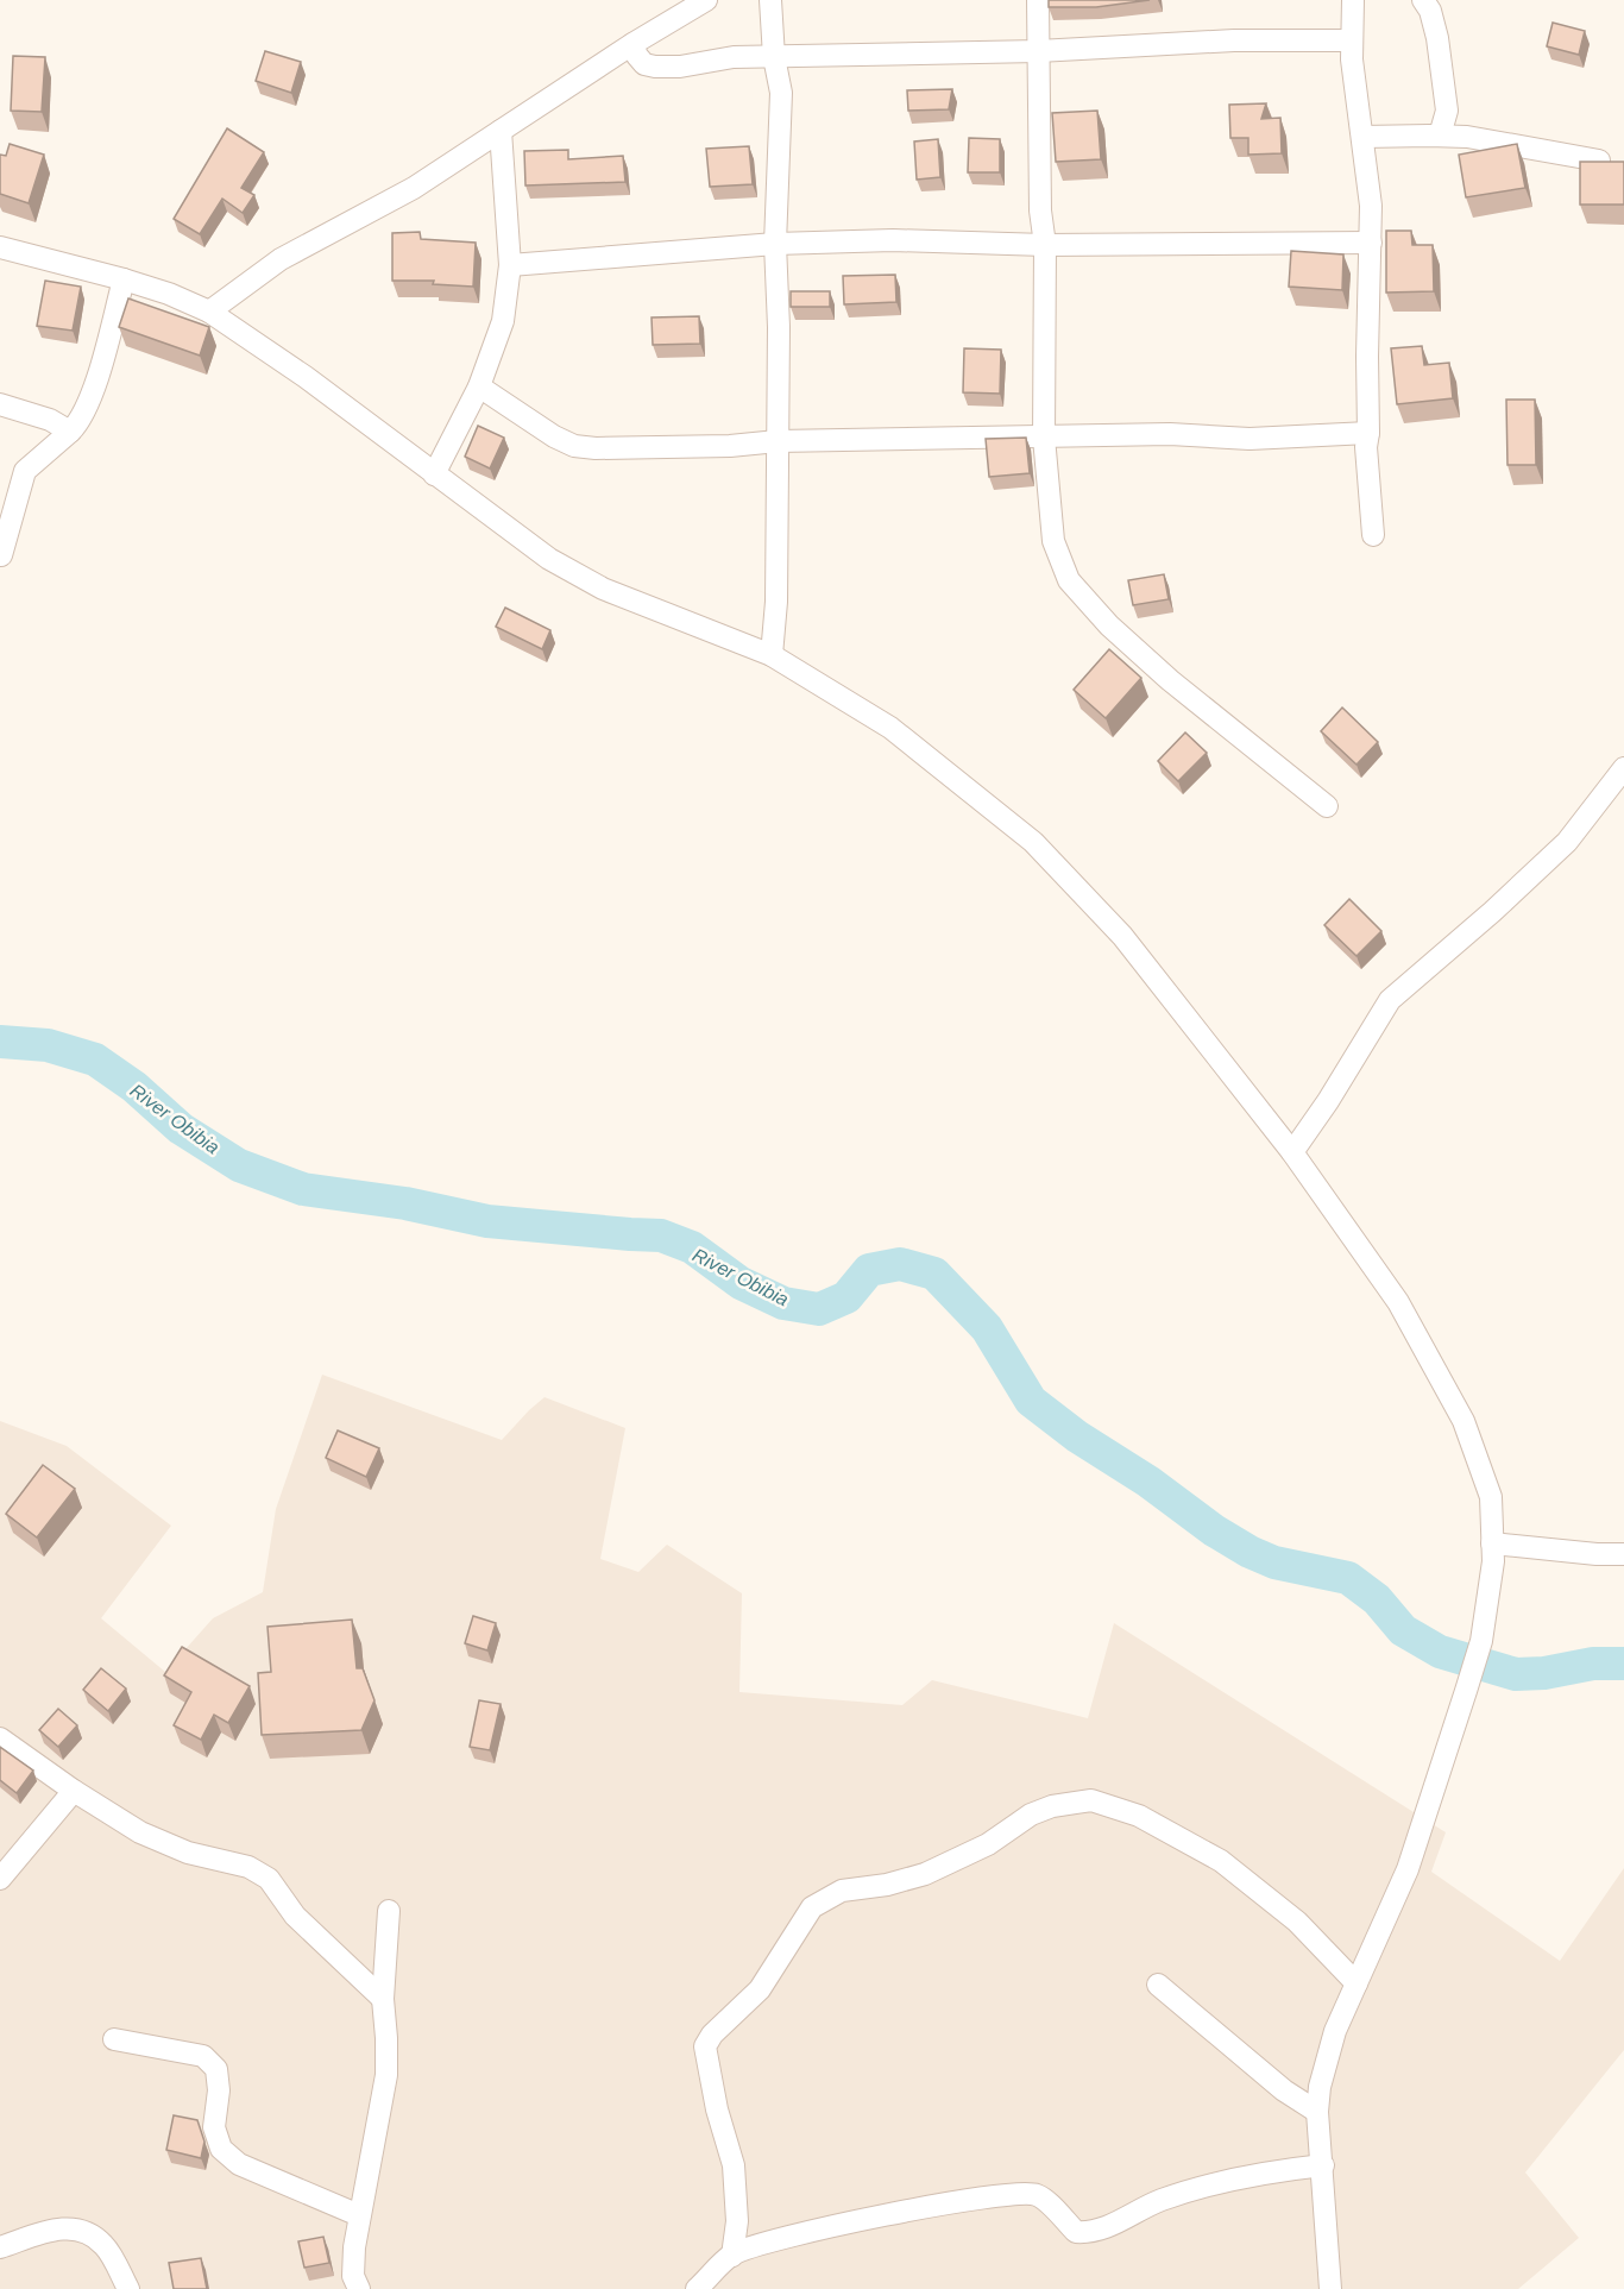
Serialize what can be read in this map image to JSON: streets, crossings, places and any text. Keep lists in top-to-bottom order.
{
  "water": ["River Obibia"]
}
